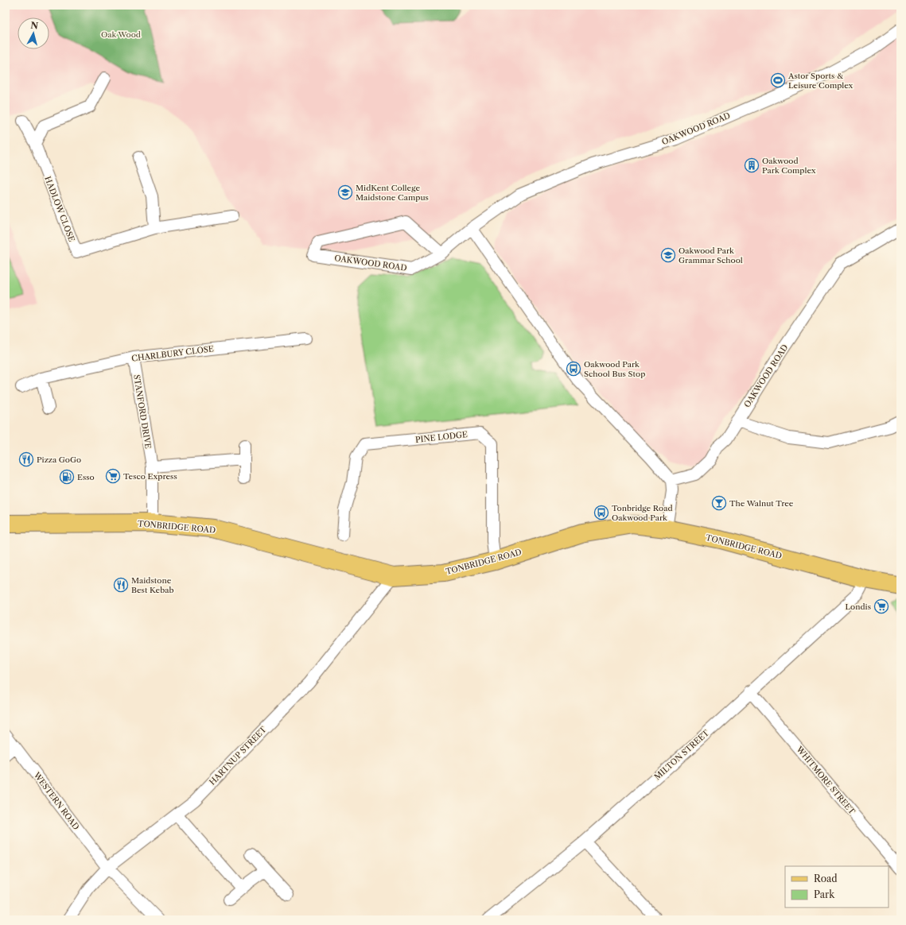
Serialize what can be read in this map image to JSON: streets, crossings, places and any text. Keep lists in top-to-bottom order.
{
  "streets": {
    "main road": ["TONBRIDGE ROAD"],
    "street": [
      "OAKWOOD ROAD",
      "HADLOW CLOSE",
      "CHARLBURY CLOSE",
      "STANFORD DRIVE",
      "PINE LODGE",
      "MILTON STREET",
      "HARTNUP STREET",
      "WHITMORE STREET",
      "WESTERN ROAD"
    ]
  },
  "crossings": [
    ["CHARLBURY CLOSE", "STANFORD DRIVE"],
    ["STANFORD DRIVE", "TONBRIDGE ROAD"],
    ["PINE LODGE", "TONBRIDGE ROAD"],
    ["TONBRIDGE ROAD", "MILTON STREET"],
    ["TONBRIDGE ROAD", "HARTNUP STREET"],
    ["MILTON STREET", "WHITMORE STREET"],
    ["HARTNUP STREET", "WESTERN ROAD"]
  ],
  "parks": ["Oak Wood"],
  "places": {
    "sports": ["Astor Sports & Leisure Complex"],
    "building": ["Oakwood Park Complex"],
    "school or university": ["MidKent College Maidstone Campus", "Oakwood Park Grammar School"],
    "bus stop": ["Oakwood Park School Bus Stop", "Tonbridge Road Oakwood Park"],
    "restaurant": ["Pizza GoGo", "Maidstone Best Kebab"],
    "supermarket": ["Tesco Express", "Londis"],
    "fuel station": ["Esso"],
    "bar": ["The Walnut Tree"]
  },
  "legend": ["Road", "Park"],
  "north": "top"
}
